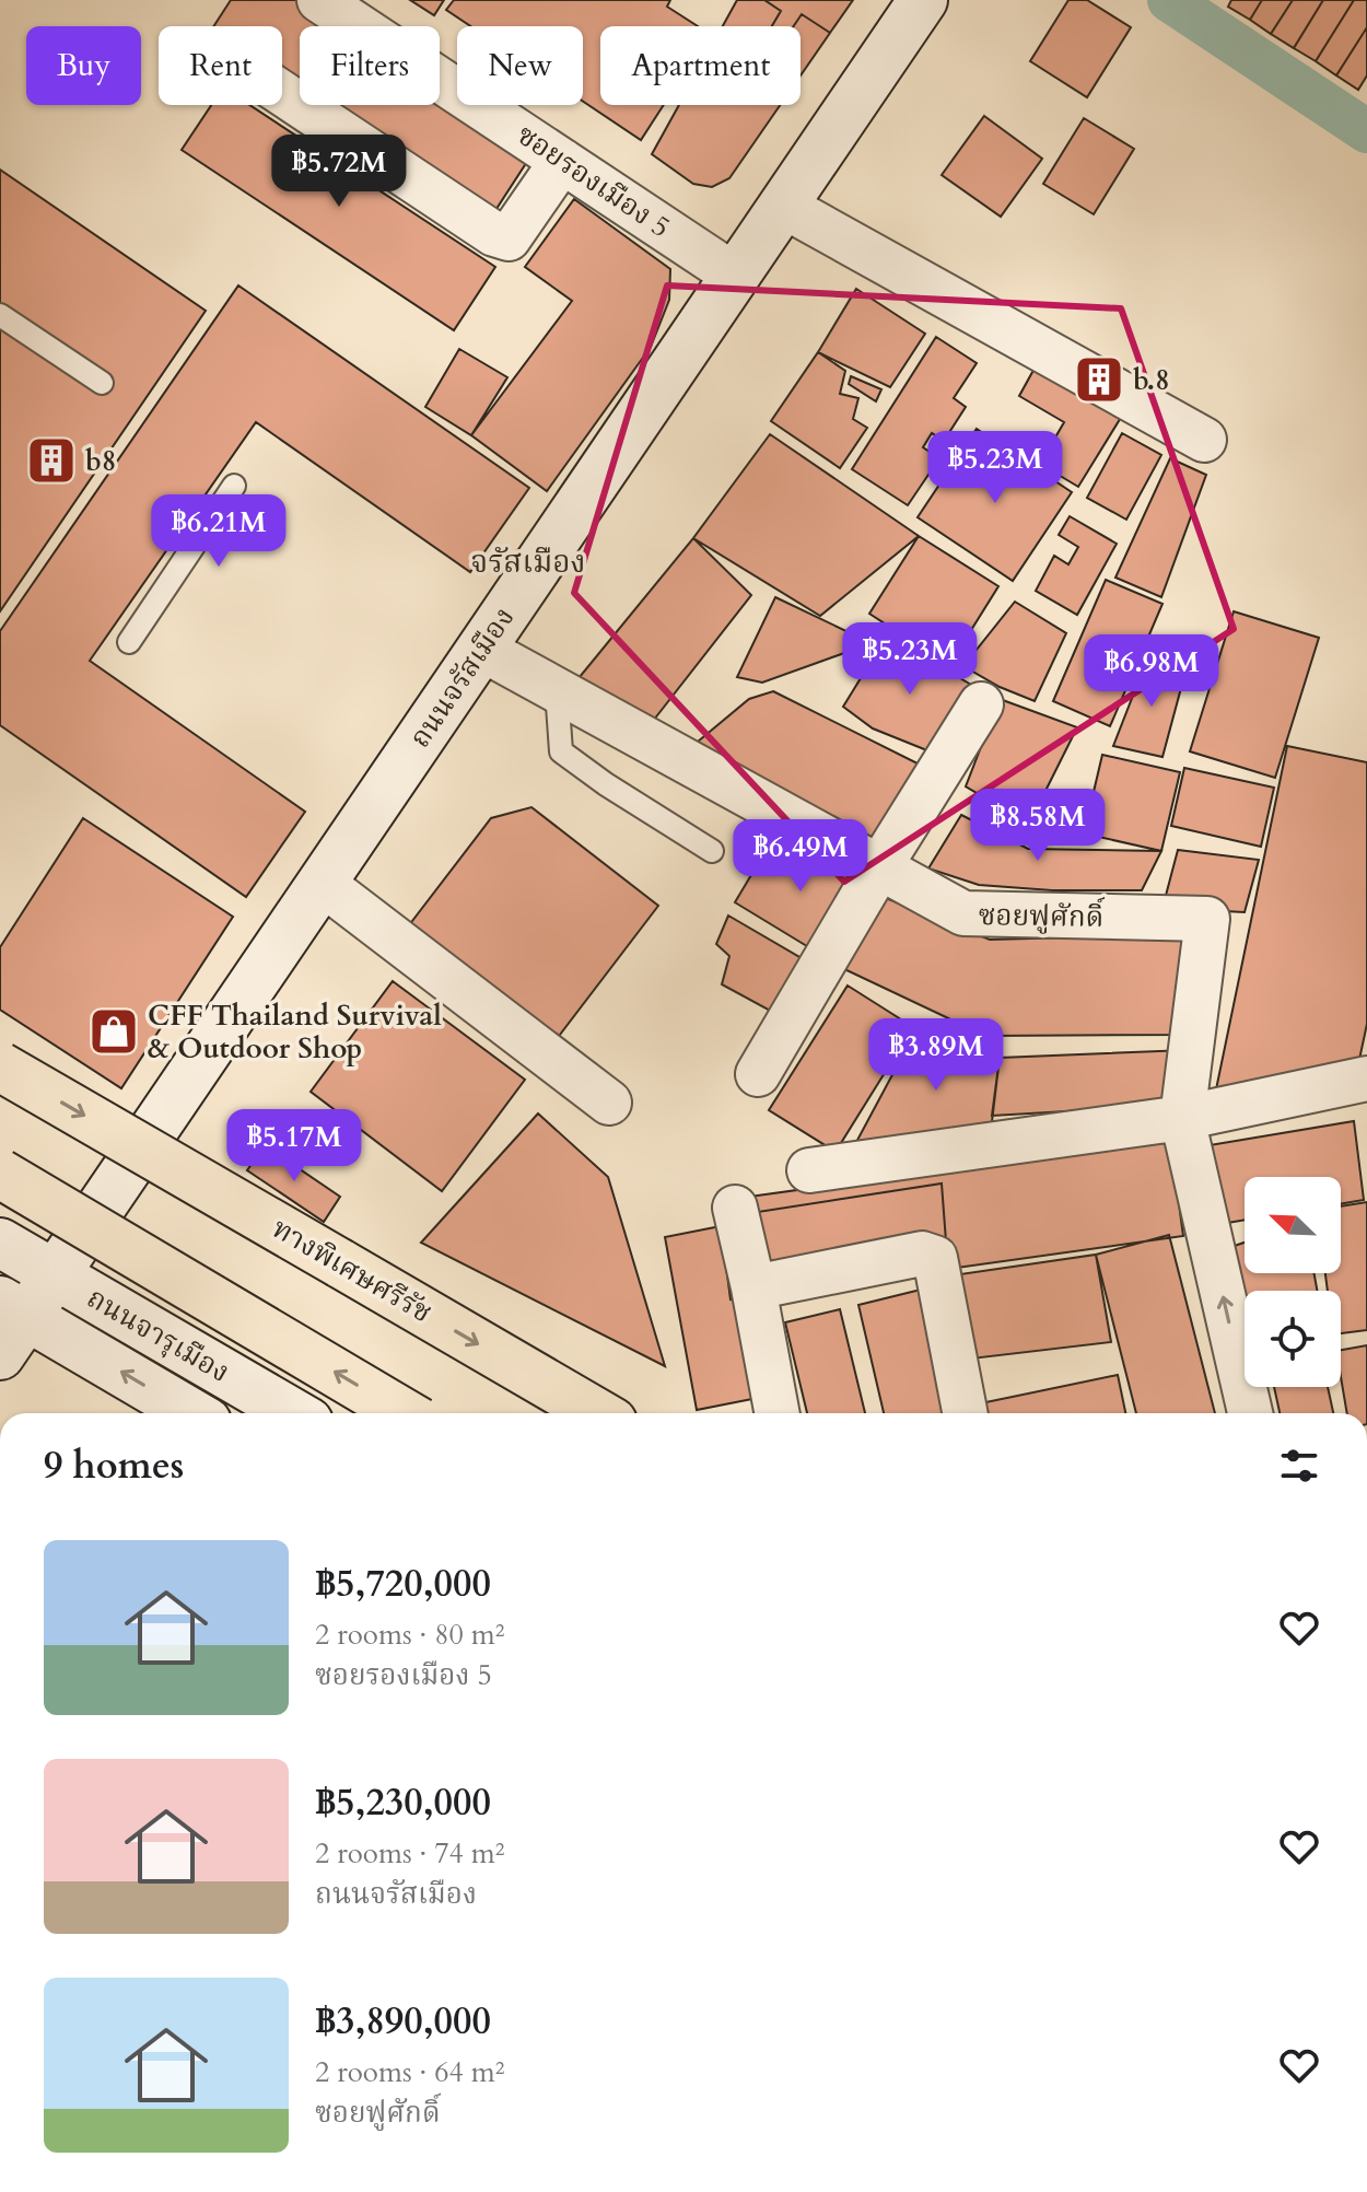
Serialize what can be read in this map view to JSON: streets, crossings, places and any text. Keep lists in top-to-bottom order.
{
  "streets": {
    "highway": ["ทางพิเศษศรีรัช"],
    "street": [
      "ซอยรองเมือง 5",
      "ถนนจรัสเมือง",
      "ซอยฟูศักดิ์",
      "ถนนจารุเมือง"
    ]
  },
  "crossings": [
    ["ซอยรองเมือง 5", "ถนนจรัสเมือง"],
    ["ถนนจรัสเมือง", "ซอยฟูศักดิ์"],
    ["ถนนจรัสเมือง", "ถนนจารุเมือง"]
  ],
  "districts": ["จรัสเมือง"],
  "places": {
    "building": ["b.8", "b8"],
    "shop": ["CFF Thailand Survival & Outdoor Shop"]
  },
  "north": "top left",
  "page": {
    "chip": [
      "Buy",
      "Rent",
      "Filters",
      "New",
      "Apartment"
    ],
    "price": [
      "฿5.72M",
      "฿5.23M",
      "฿6.21M",
      "฿5.23M",
      "฿6.98M",
      "฿8.58M",
      "฿6.49M",
      "฿3.89M",
      "฿5.17M"
    ],
    "heading": "9 homes",
    "list": [
      {
        "name": "฿5,720,000",
        "note": "2 rooms · 80 m² · ซอยรองเมือง 5"
      },
      {
        "name": "฿5,230,000",
        "note": "2 rooms · 74 m² · ถนนจรัสเมือง"
      },
      {
        "name": "฿3,890,000",
        "note": "2 rooms · 64 m² · ซอยฟูศักดิ์"
      }
    ]
  }
}
